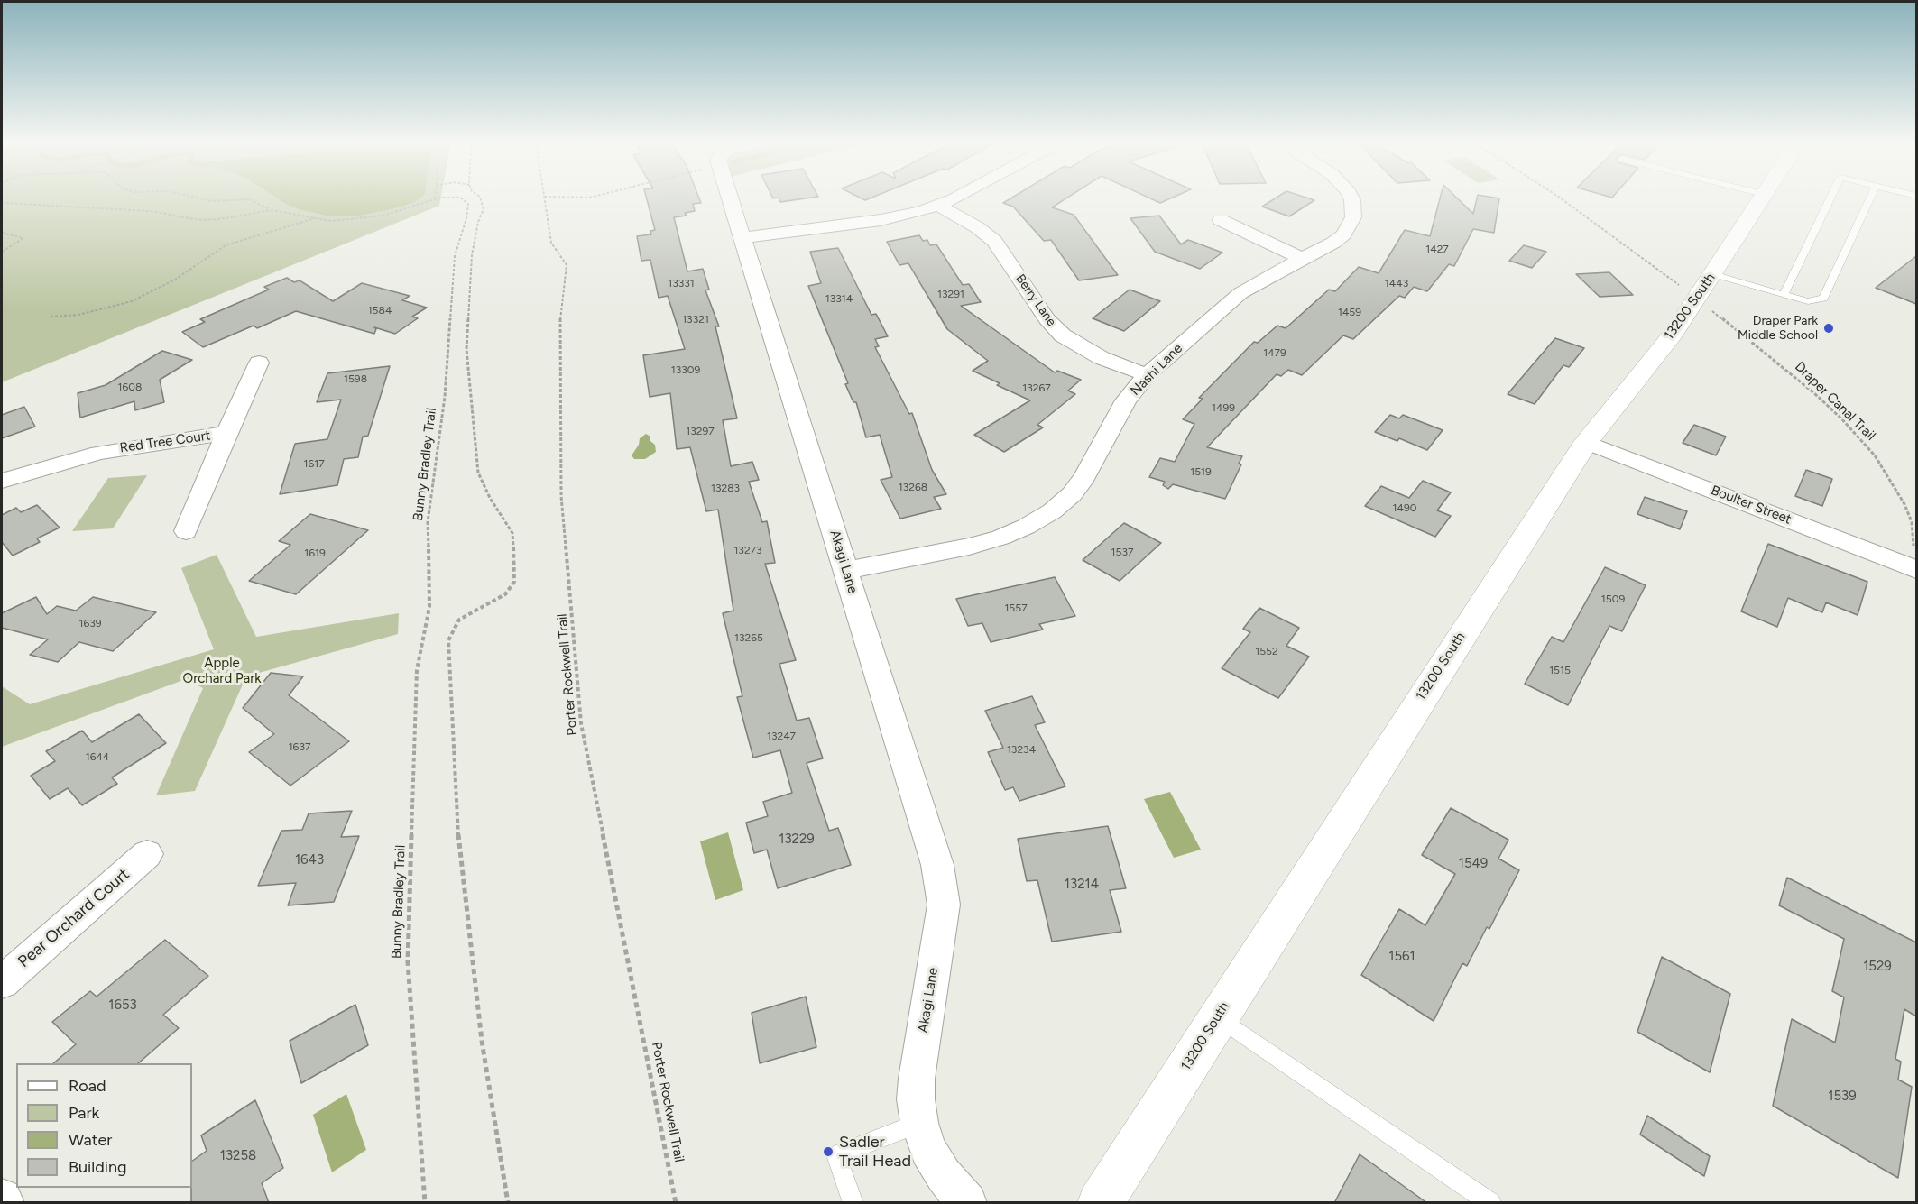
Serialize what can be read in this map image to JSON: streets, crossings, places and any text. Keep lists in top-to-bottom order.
{
  "streets": {
    "street": [
      "Berry Lane",
      "13200 South",
      "Nashi Lane",
      "Red Tree Court",
      "Boulter Street",
      "Akagi Lane",
      "Pear Orchard Court"
    ],
    "path": ["Draper Canal Trail", "Bunny Bradley Trail", "Porter Rockwell Trail"]
  },
  "crossings": [
    ["Berry Lane", "Nashi Lane"],
    ["13200 South", "Boulter Street"],
    ["Nashi Lane", "Akagi Lane"],
    ["Draper Canal Trail", "Boulter Street"]
  ],
  "parks": ["Apple Orchard Park"],
  "places": ["Draper Park Middle School", "Sadler Trail Head"],
  "house_numbers": [
    "1427",
    "13331",
    "1443",
    "13291",
    "13314",
    "1584",
    "1459",
    "13321",
    "1479",
    "13309",
    "1598",
    "1608",
    "13267",
    "1499",
    "13297",
    "1617",
    "1519",
    "13268",
    "13283",
    "1490",
    "13273",
    "1537",
    "1619",
    "1509",
    "1557",
    "1639",
    "13265",
    "1552",
    "1515",
    "13247",
    "1637",
    "13234",
    "1644",
    "13229",
    "1643",
    "1549",
    "13214",
    "1561",
    "1529",
    "1653",
    "1539",
    "13258"
  ],
  "legend": [
    "Road",
    "Park",
    "Water",
    "Building"
  ]
}
